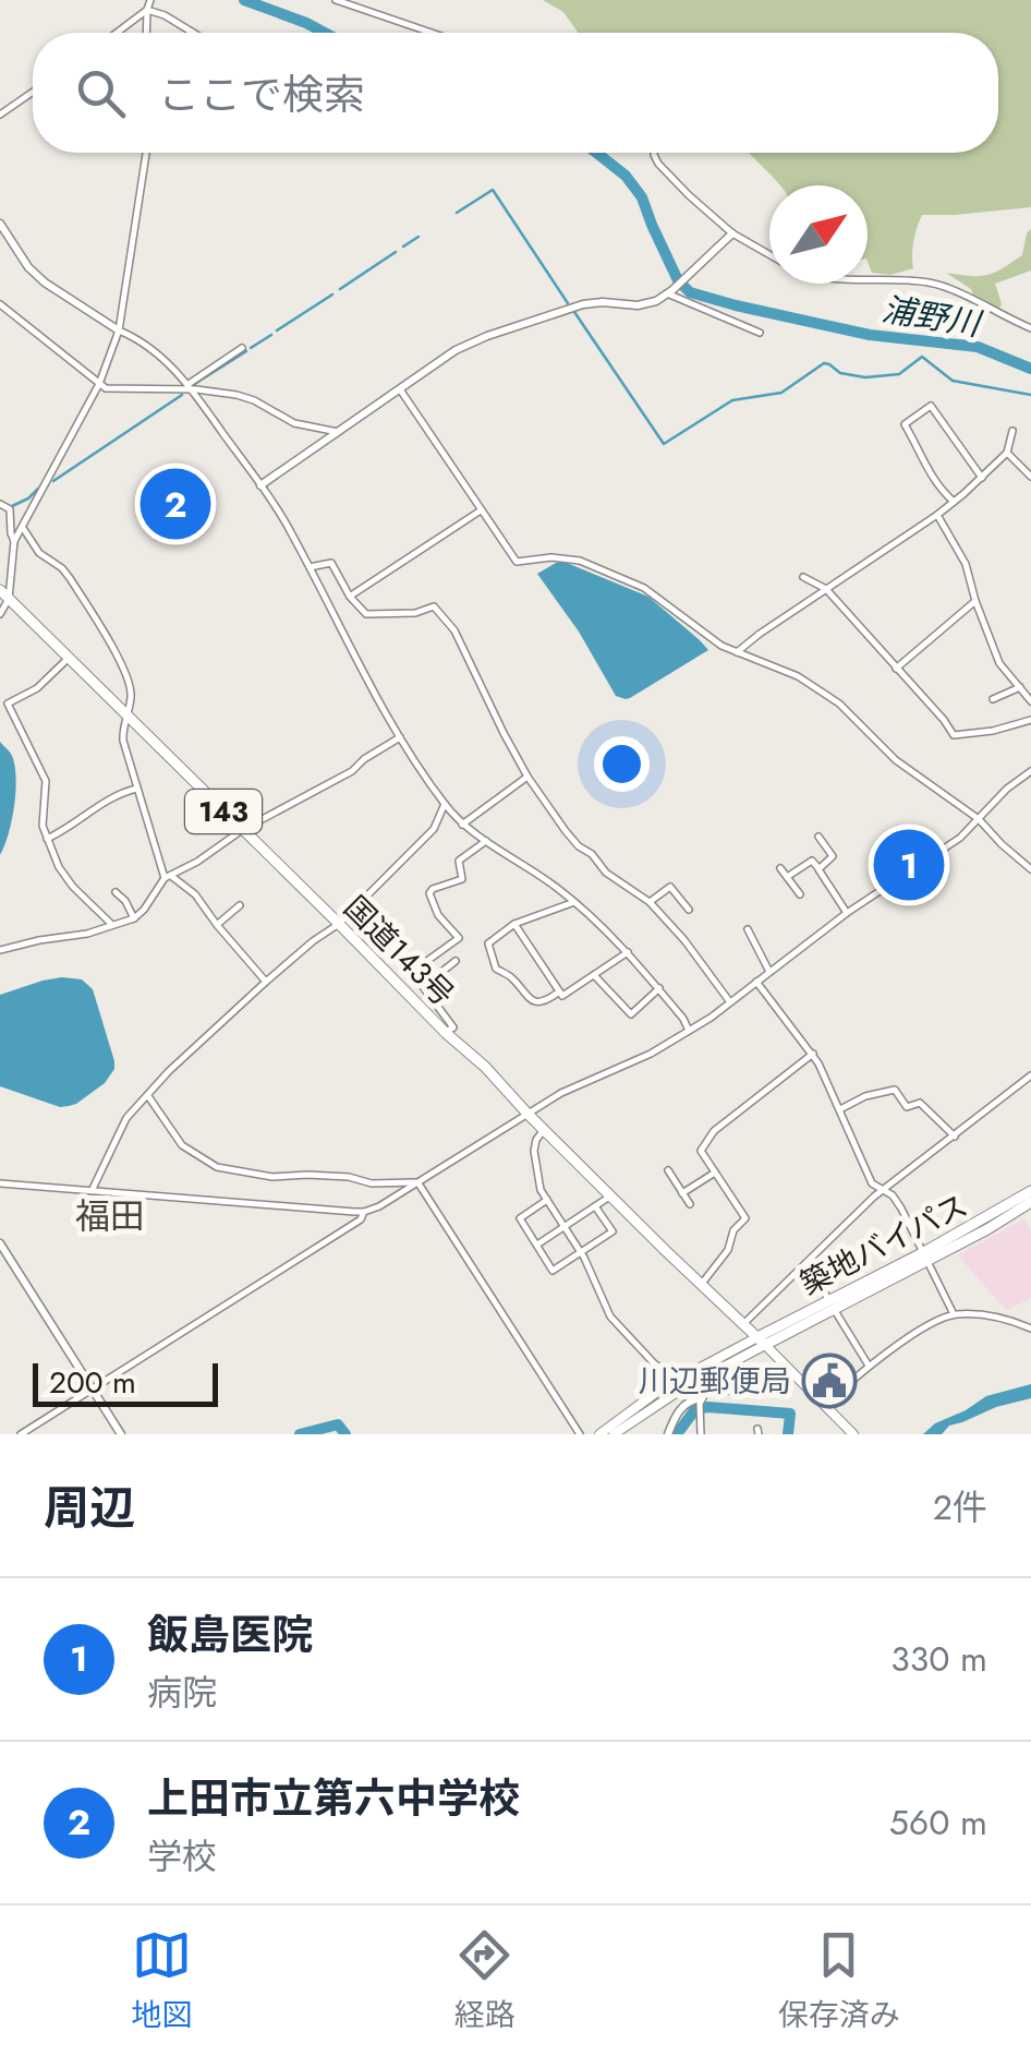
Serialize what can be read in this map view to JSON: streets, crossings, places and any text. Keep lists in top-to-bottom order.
{
  "streets": {
    "highway": ["143", "国道143号", "築地バイパス"]
  },
  "crossings": [
    ["国道143号", "築地バイパス"]
  ],
  "districts": ["福田"],
  "water": ["浦野川"],
  "places": {
    "public building": ["川辺郵便局"]
  },
  "scale_bar": "200 m",
  "north": "top right",
  "page": {
    "search": "ここで検索",
    "pins": ["2", "1"],
    "scale": "200 m",
    "heading": ["周辺", "2件"],
    "list": [
      {
        "mark": "1",
        "name": "飯島医院",
        "note": "病院",
        "value": "330 m"
      },
      {
        "mark": "2",
        "name": "上田市立第六中学校",
        "note": "学校",
        "value": "560 m"
      }
    ],
    "nav": ["地図", "経路", "保存済み"]
  }
}
